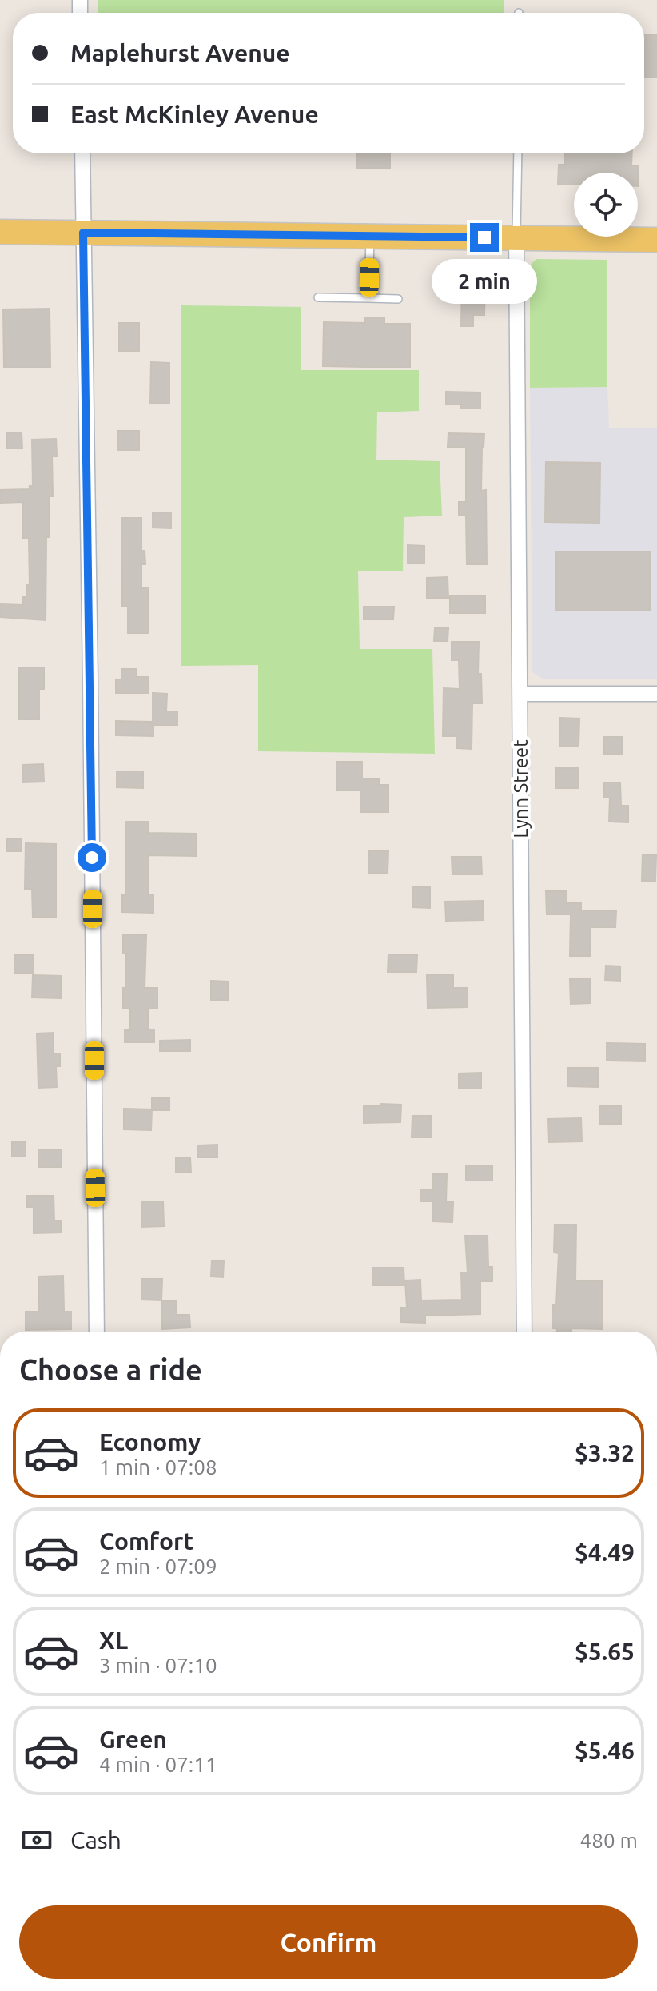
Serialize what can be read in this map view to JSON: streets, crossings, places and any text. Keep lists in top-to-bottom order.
{
  "streets": {
    "street": ["Lynn Street"]
  },
  "page": {
    "banner": ["Maplehurst Avenue", "East McKinley Avenue"],
    "bubble": "2 min",
    "heading": "Choose a ride",
    "list": [
      {
        "name": "Economy",
        "note": "1 min · 07:08",
        "value": "$3.32"
      },
      {
        "name": "Comfort",
        "note": "2 min · 07:09",
        "value": "$4.49"
      },
      {
        "name": "XL",
        "note": "3 min · 07:10",
        "value": "$5.65"
      },
      {
        "name": "Green",
        "note": "4 min · 07:11",
        "value": "$5.46"
      }
    ],
    "pay": ["Cash", "480 m"],
    "buttons": "Confirm"
  }
}
